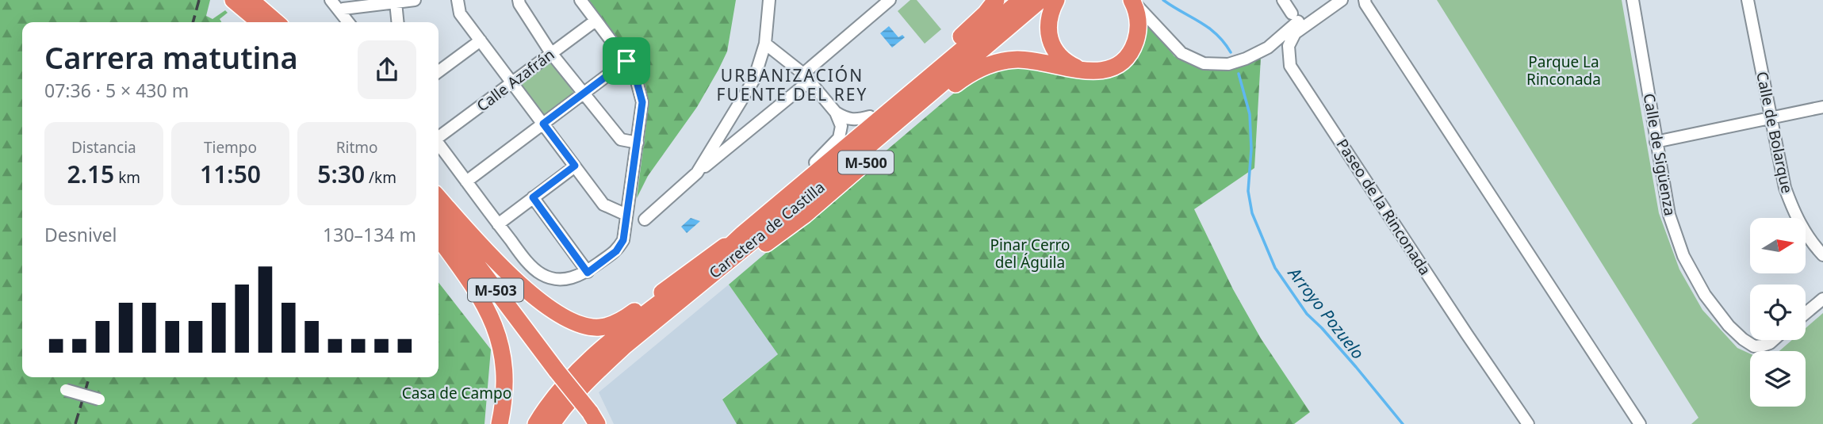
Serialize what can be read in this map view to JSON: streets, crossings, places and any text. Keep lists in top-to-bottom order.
{
  "streets": {
    "highway": ["M-500", "Carretera de Castilla", "M-503"],
    "street": [
      "Calle Azafrán",
      "Calle de Bolarque",
      "Calle de Sigüenza",
      "Paseo de la Rinconada"
    ]
  },
  "crossings": [
    ["M-500", "Carretera de Castilla"]
  ],
  "districts": ["URBANIZACIÓN FUENTE DEL REY"],
  "water": ["Arroyo Pozuelo"],
  "parks": ["Parque La Rinconada", "Pinar Cerro del Águila", "Casa de Campo"],
  "north": "right",
  "page": {
    "heading": ["Carrera matutina", "07:36 · 5 × 430 m"],
    "stats": [
      ["Distancia", "2.15 km"],
      ["Tiempo", "11:50"],
      ["Ritmo", "5:30 /km"]
    ],
    "chart": ["Desnivel", "130–134 m"]
  }
}
